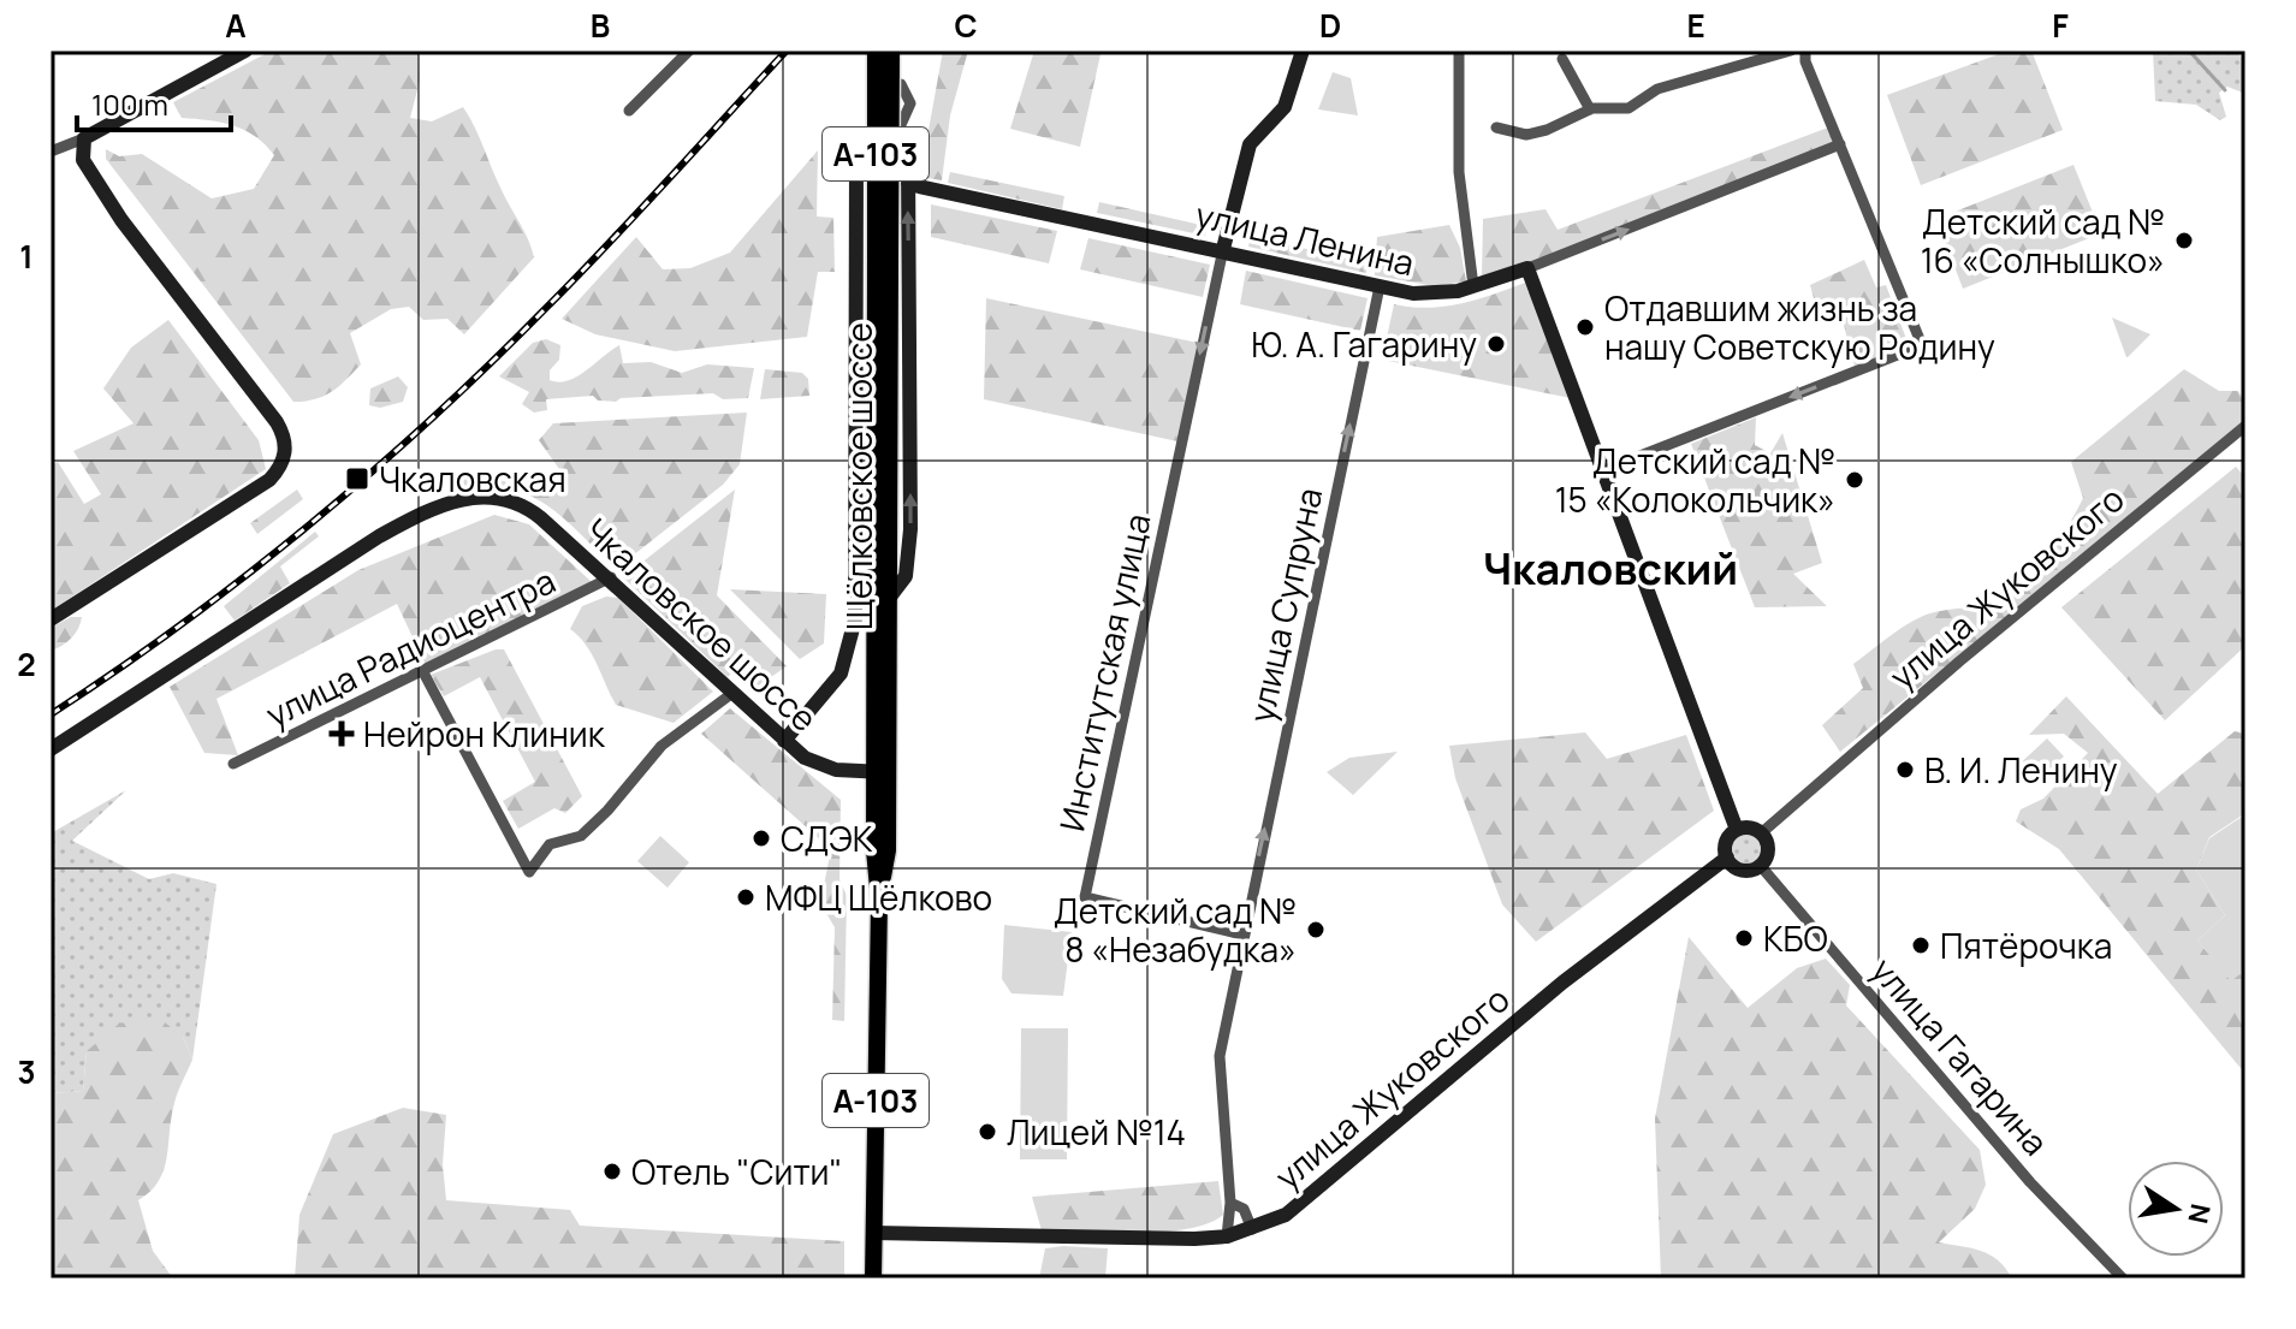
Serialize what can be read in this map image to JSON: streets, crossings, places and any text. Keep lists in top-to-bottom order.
{
  "streets": {
    "main road": ["А-103", "Щёлковское шоссе"],
    "street": [
      "улица Ленина",
      "улица Жуковского",
      "улица Супруна",
      "Чкаловское шоссе",
      "улица Радиоцентра",
      "Институтская улица",
      "улица Гагарина"
    ]
  },
  "crossings": [
    ["А-103", "улица Ленина"],
    ["А-103", "Щёлковское шоссе"],
    ["А-103", "Чкаловское шоссе"],
    ["улица Ленина", "улица Супруна"],
    ["улица Ленина", "Институтская улица"],
    ["Щёлковское шоссе", "улица Жуковского"],
    ["Щёлковское шоссе", "Чкаловское шоссе"],
    ["улица Жуковского", "улица Гагарина"],
    ["улица Супруна", "Институтская улица"],
    ["Чкаловское шоссе", "улица Радиоцентра"]
  ],
  "one_way": ["улица Супруна", "Институтская улица"],
  "districts": ["Чкаловский"],
  "places": {
    "other": [
      "Детский сад № 16 «Солнышко»",
      "Отдавшим жизнь за нашу Советскую Родину",
      "Ю. А. Гагарину",
      "Детский сад № 15 «Колокольчик»",
      "В. И. Ленину",
      "СДЭК",
      "МФЦ Щёлково",
      "Детский сад № 8 «Незабудка»",
      "КБО",
      "Пятёрочка",
      "Лицей №14",
      "Отель \"Сити\""
    ],
    "transit": ["Чкаловская"],
    "health": ["Нейрон Клиник"]
  },
  "scale_bar": "100 m",
  "north": "right",
  "grid": {
    "columns": [
      "A",
      "B",
      "C",
      "D",
      "E",
      "F"
    ],
    "rows": ["1", "2", "3"]
  }
}
